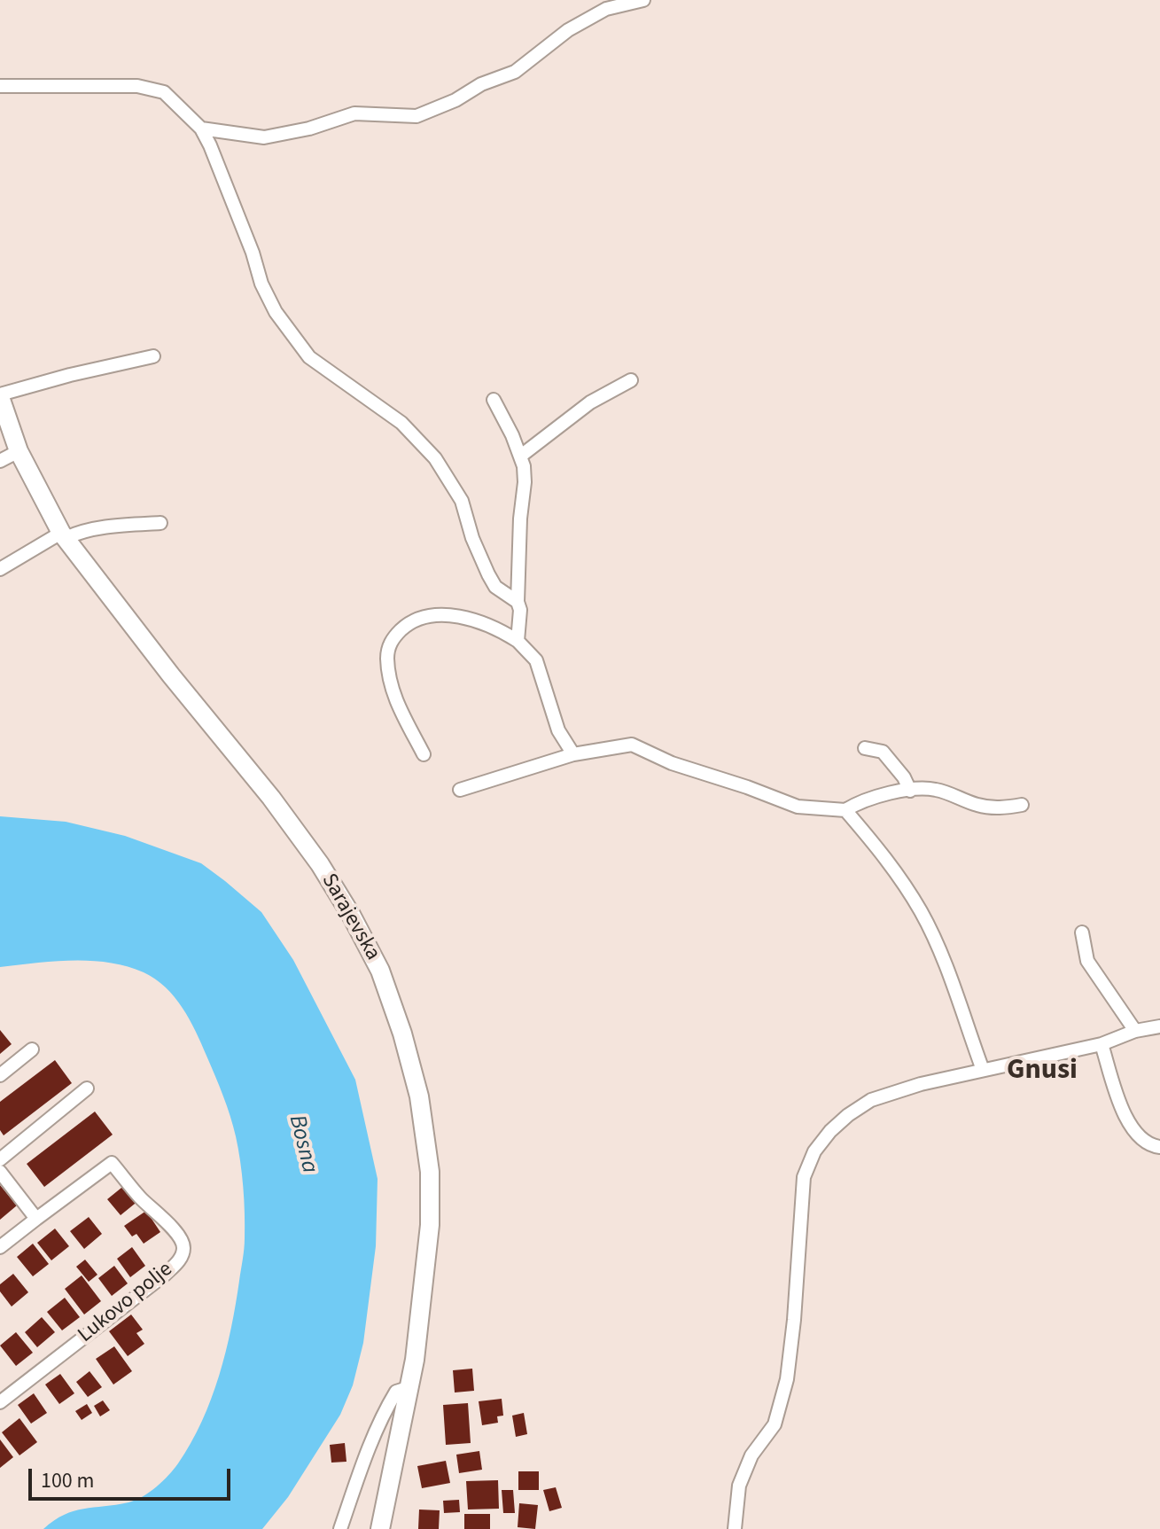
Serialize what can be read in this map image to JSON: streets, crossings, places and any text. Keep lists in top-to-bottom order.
{
  "streets": {
    "main road": ["Sarajevska"],
    "street": ["Lukovo polje"]
  },
  "districts": ["Gnusi"],
  "water": ["Bosna"],
  "scale_bar": "100 m"
}
